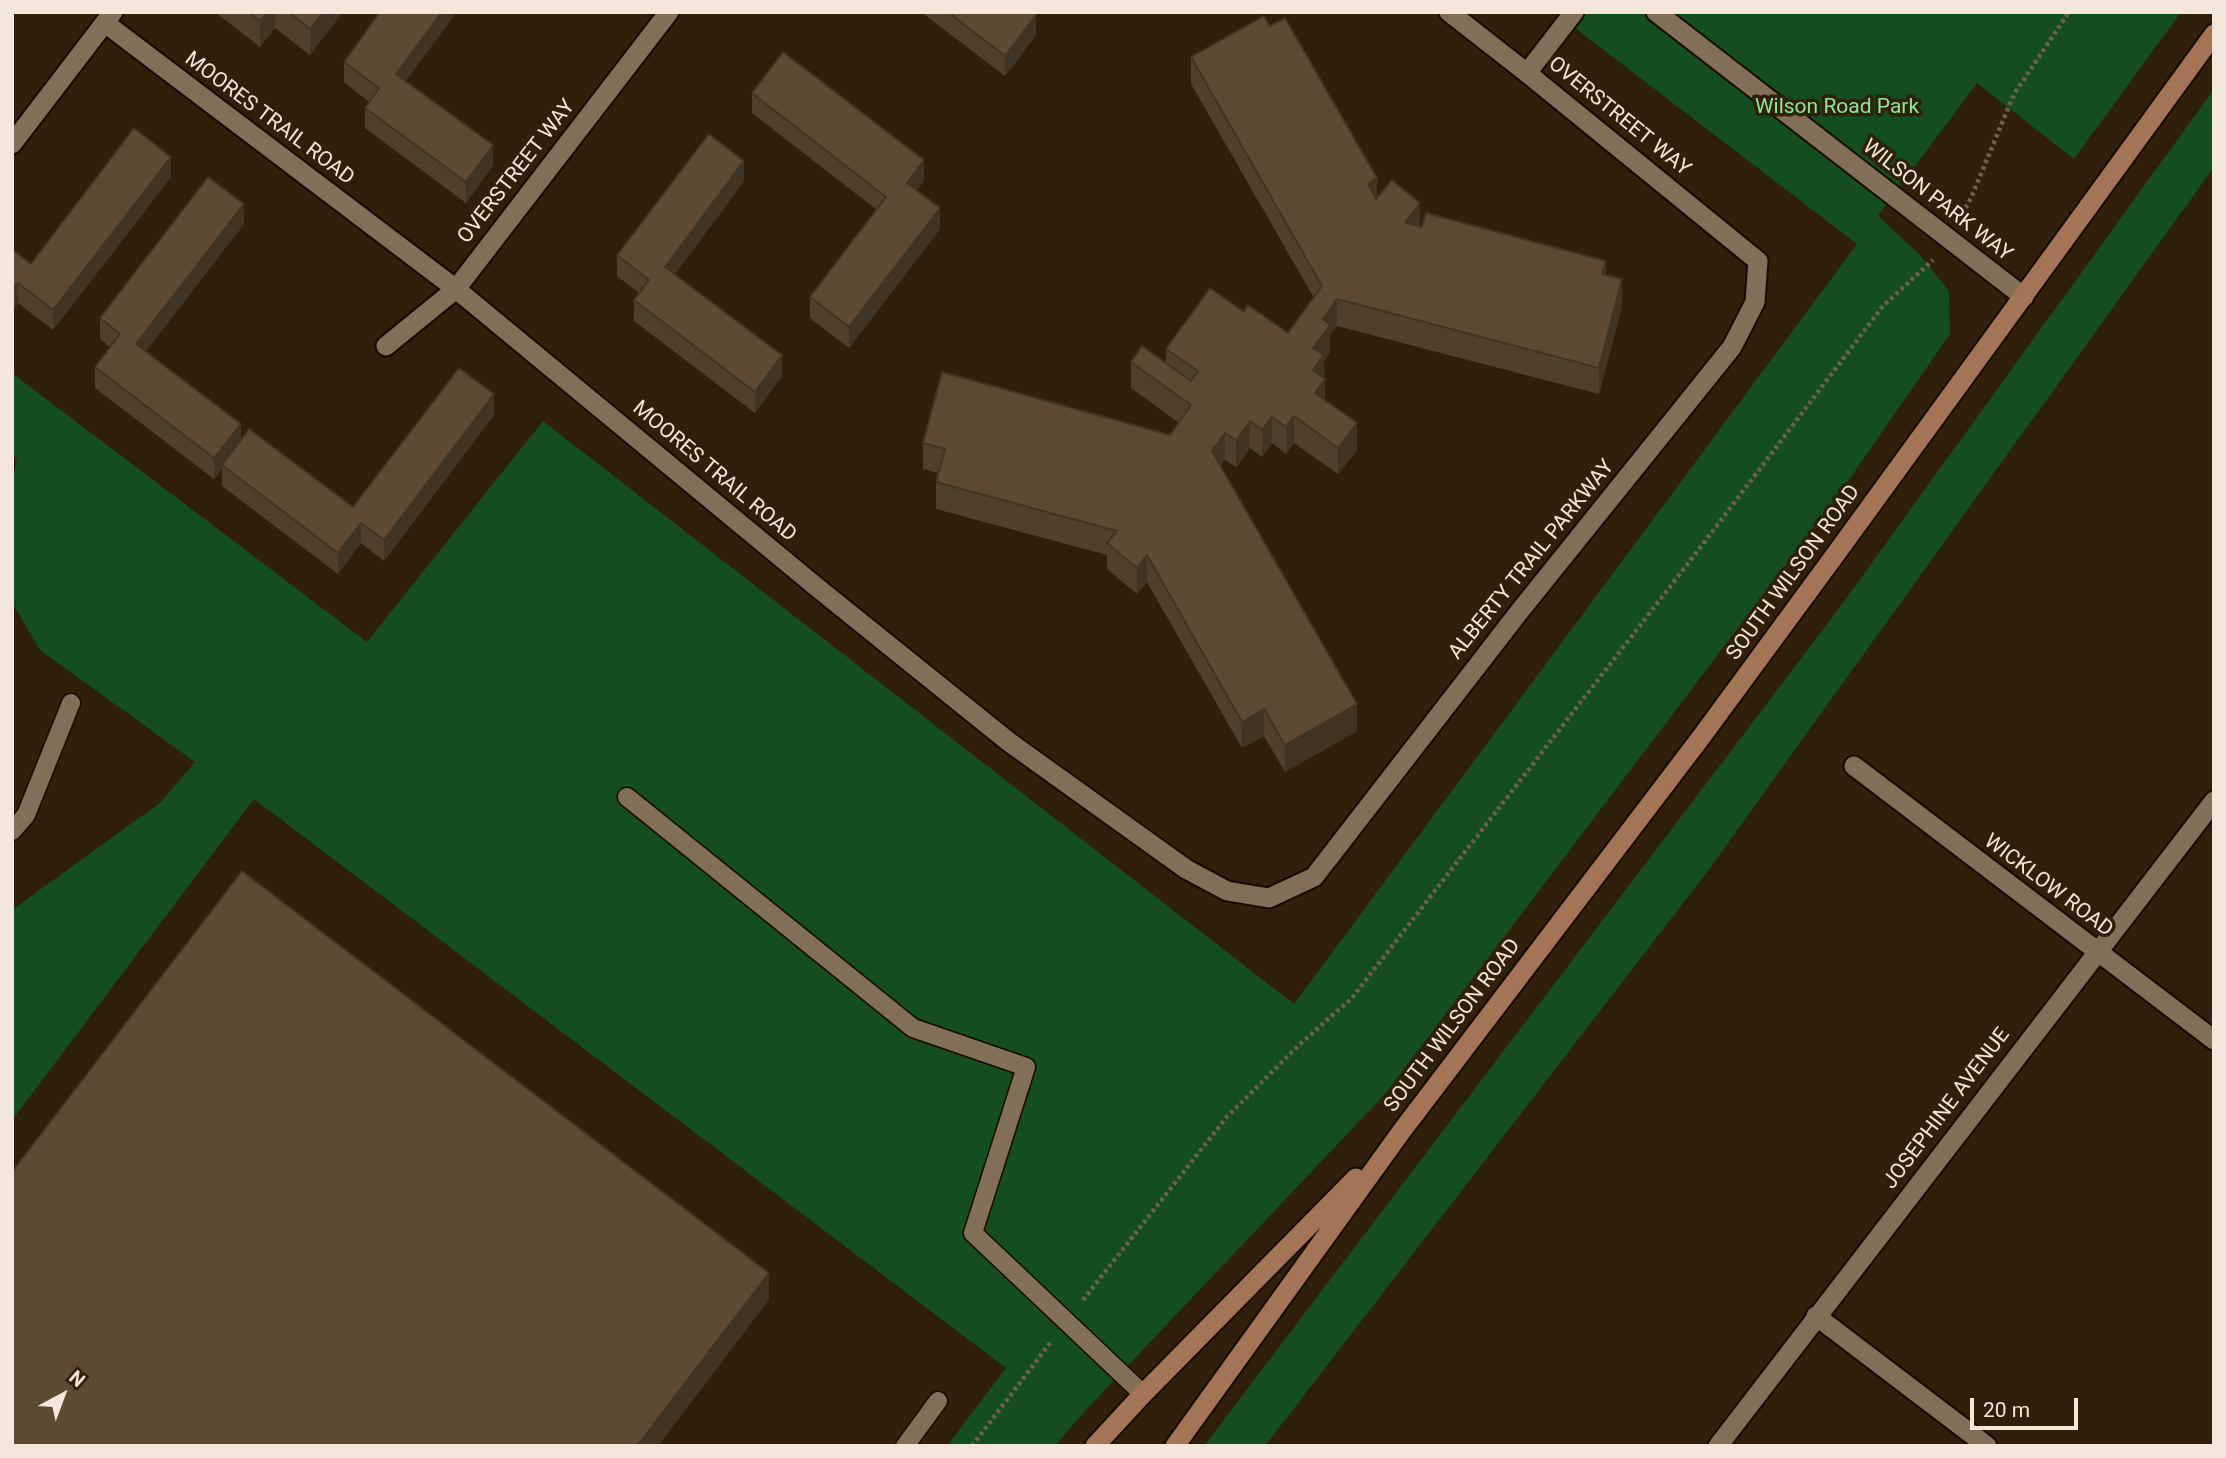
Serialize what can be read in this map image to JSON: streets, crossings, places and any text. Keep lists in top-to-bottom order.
{
  "streets": {
    "main road": ["SOUTH WILSON ROAD"],
    "street": [
      "OVERSTREET WAY",
      "MOORES TRAIL ROAD",
      "WILSON PARK WAY",
      "ALBERTY TRAIL PARKWAY",
      "WICKLOW ROAD",
      "JOSEPHINE AVENUE"
    ]
  },
  "crossings": [
    ["OVERSTREET WAY", "MOORES TRAIL ROAD"],
    ["OVERSTREET WAY", "ALBERTY TRAIL PARKWAY"],
    ["MOORES TRAIL ROAD", "ALBERTY TRAIL PARKWAY"],
    ["WILSON PARK WAY", "SOUTH WILSON ROAD"],
    ["WICKLOW ROAD", "JOSEPHINE AVENUE"]
  ],
  "parks": ["Wilson Road Park"],
  "scale_bar": "20 m",
  "north": "top right"
}
